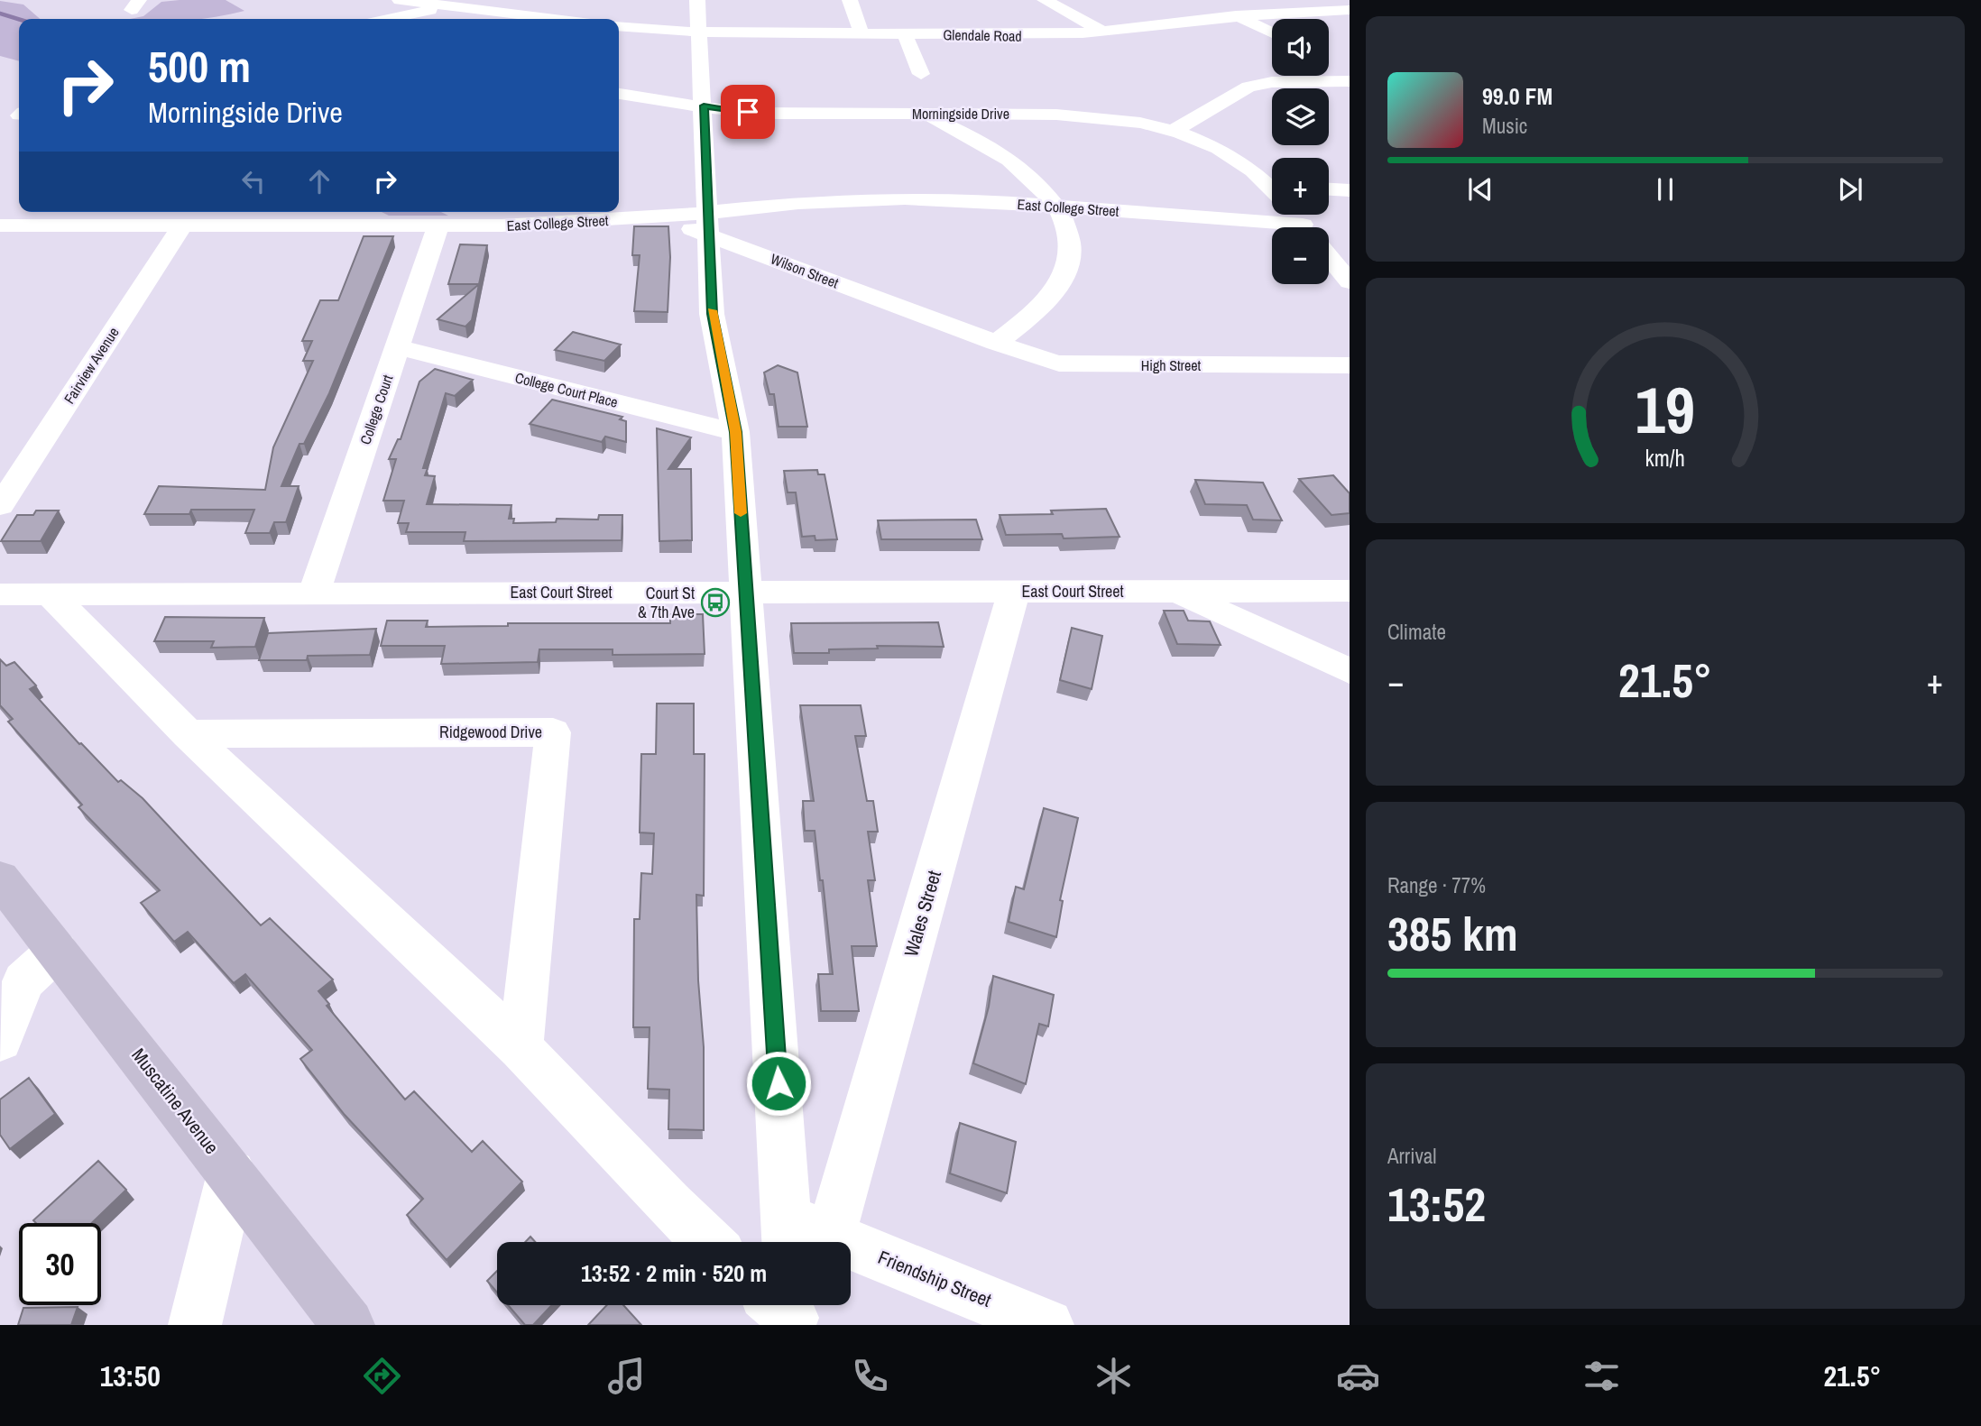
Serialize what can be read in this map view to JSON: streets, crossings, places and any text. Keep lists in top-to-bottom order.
{
  "streets": {
    "main road": ["Muscatine Avenue"],
    "street": [
      "Glendale Road",
      "Morningside Drive",
      "East College Street",
      "Wilson Street",
      "Fairview Avenue",
      "High Street",
      "College Court Place",
      "College Court",
      "East Court Street",
      "Ridgewood Drive",
      "Wales Street",
      "Friendship Street"
    ]
  },
  "crossings": [
    ["East College Street", "Wilson Street"],
    ["East College Street", "Fairview Avenue"],
    ["East College Street", "College Court"],
    ["Wilson Street", "High Street"],
    ["College Court Place", "College Court"],
    ["College Court", "East Court Street"],
    ["East Court Street", "Wales Street"],
    ["Wales Street", "Friendship Street"]
  ],
  "places": {
    "bus stop": ["Court St & 7th Ave"]
  },
  "page": {
    "map_buttons": ["+", "−"],
    "turn": ["500 m", "Morningside Drive"],
    "song": ["99.0 FM", "Music"],
    "tile": [
      "Climate",
      ["Range · 77%", "385 km"],
      ["Arrival", "13:52"]
    ],
    "heat": ["−", "21.5°", "+"],
    "limit": "30",
    "trip": "13:52 · 2 min · 520 m",
    "tabs": ["13:50", "21.5°"],
    "gauge": ["19", "km/h"]
  }
}
